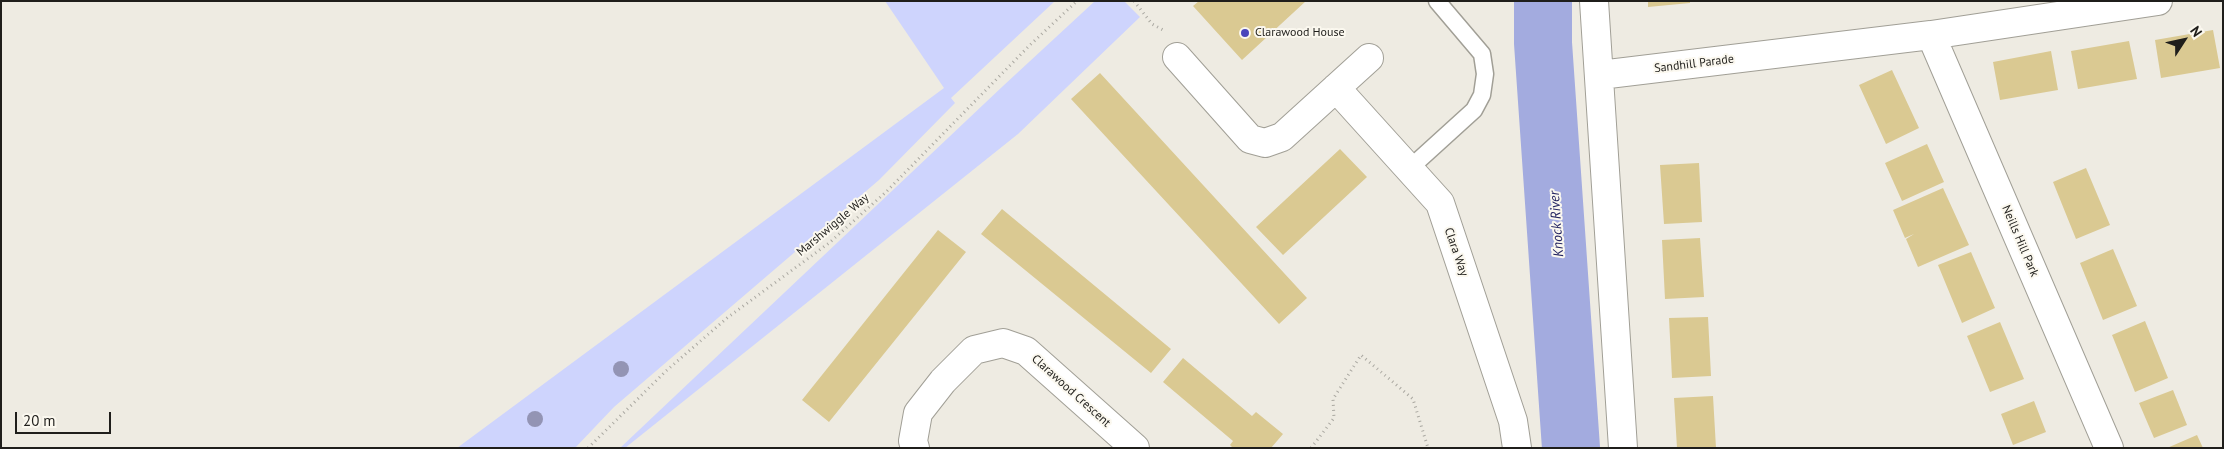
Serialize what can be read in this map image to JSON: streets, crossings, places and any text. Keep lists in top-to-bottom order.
{
  "streets": {
    "street": [
      "Sandhill Parade",
      "Neills Hill Park",
      "Clara Way",
      "Clarawood Crescent"
    ],
    "path": ["Marshwiggle Way"]
  },
  "crossings": [
    ["Sandhill Parade", "Neills Hill Park"]
  ],
  "water": ["Knock River"],
  "places": ["Clarawood House"],
  "scale_bar": "20 m",
  "north": "top right"
}
